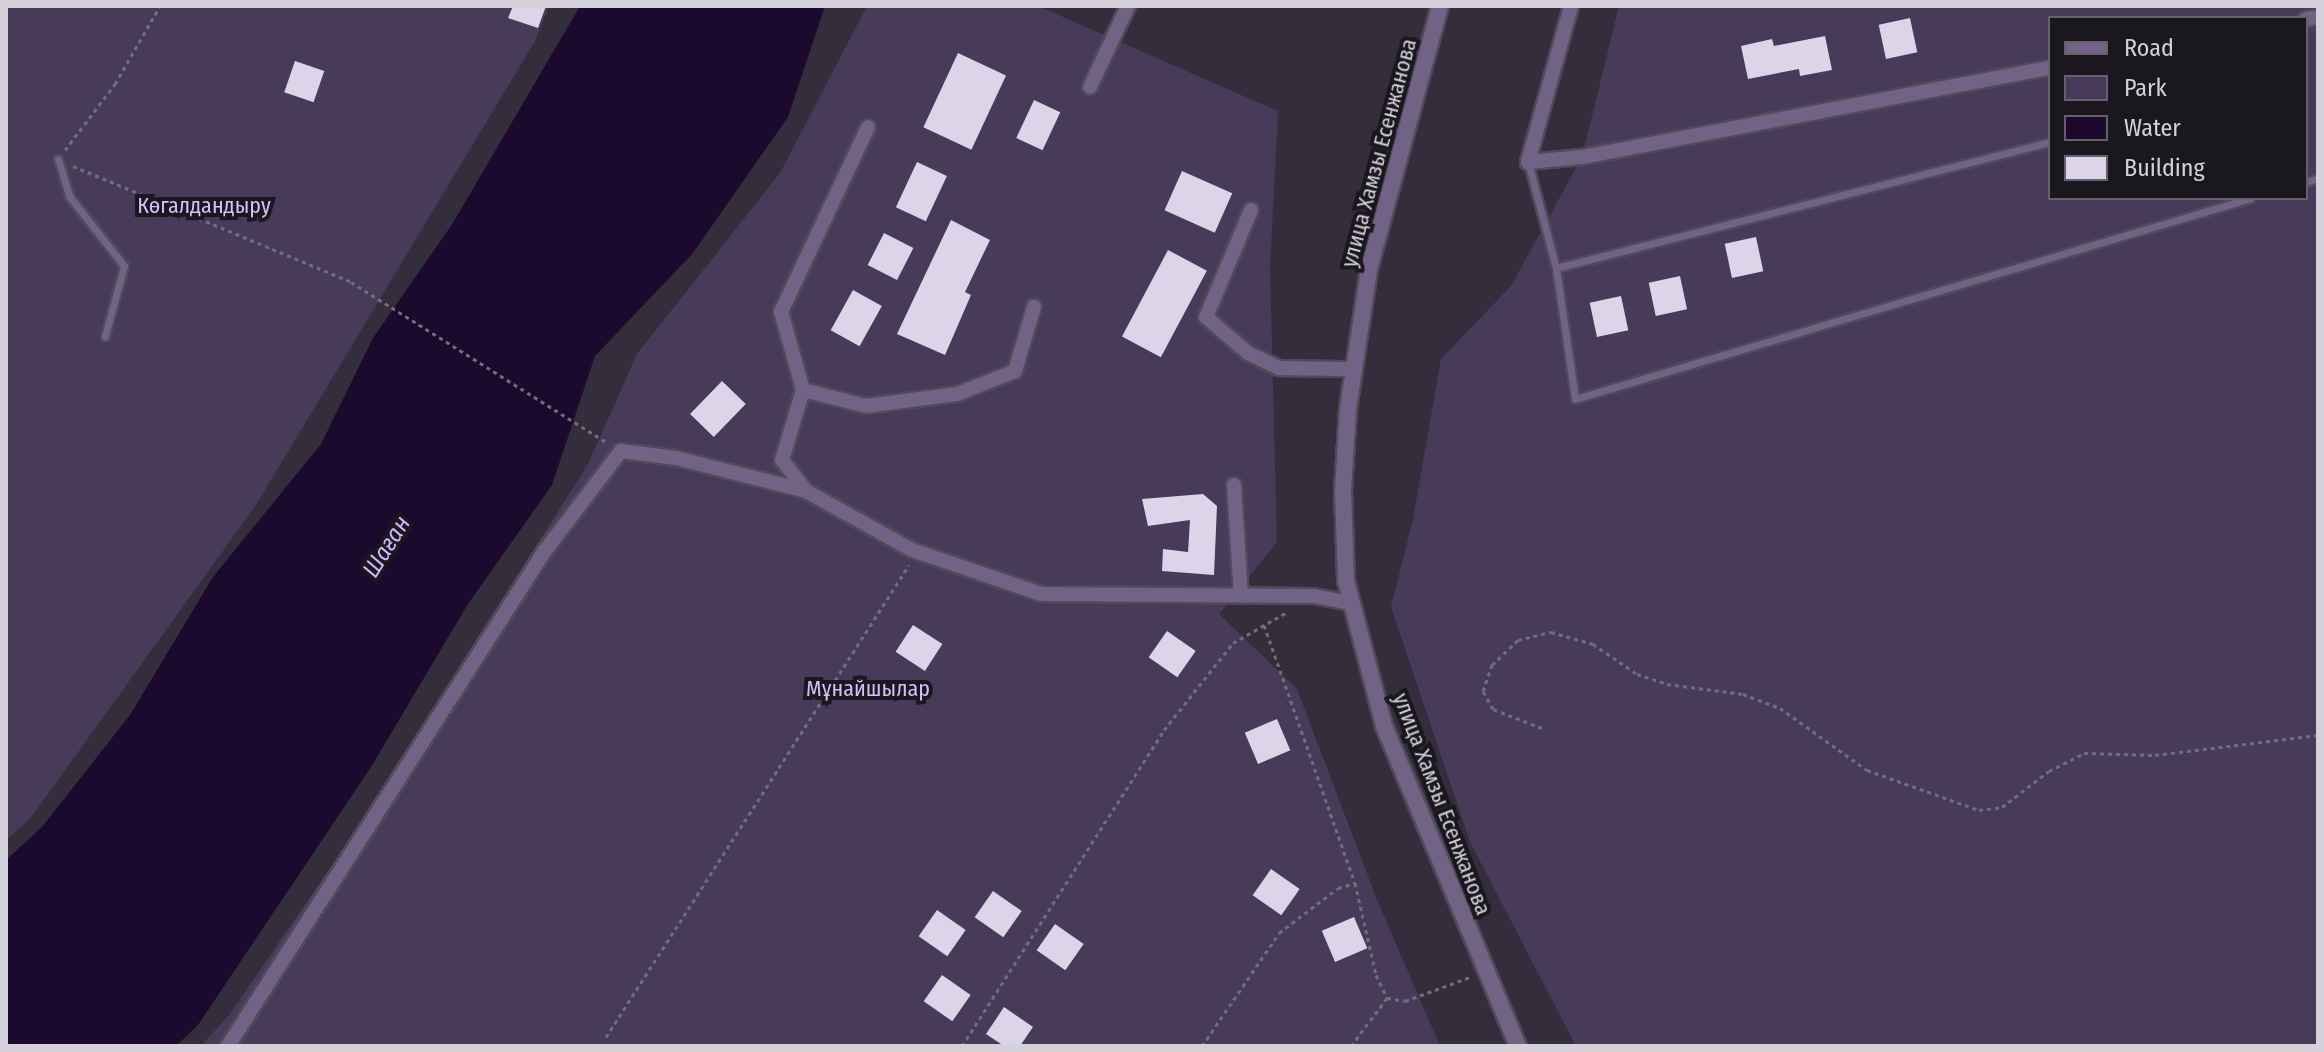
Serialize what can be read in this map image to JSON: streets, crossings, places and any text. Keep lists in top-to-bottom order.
{
  "streets": {
    "street": ["улица Хамзы Есенжанова"]
  },
  "water": ["Шаған"],
  "parks": ["Көгалдандыру", "Мұнайшылар"],
  "legend": [
    "Road",
    "Park",
    "Water",
    "Building"
  ]
}
